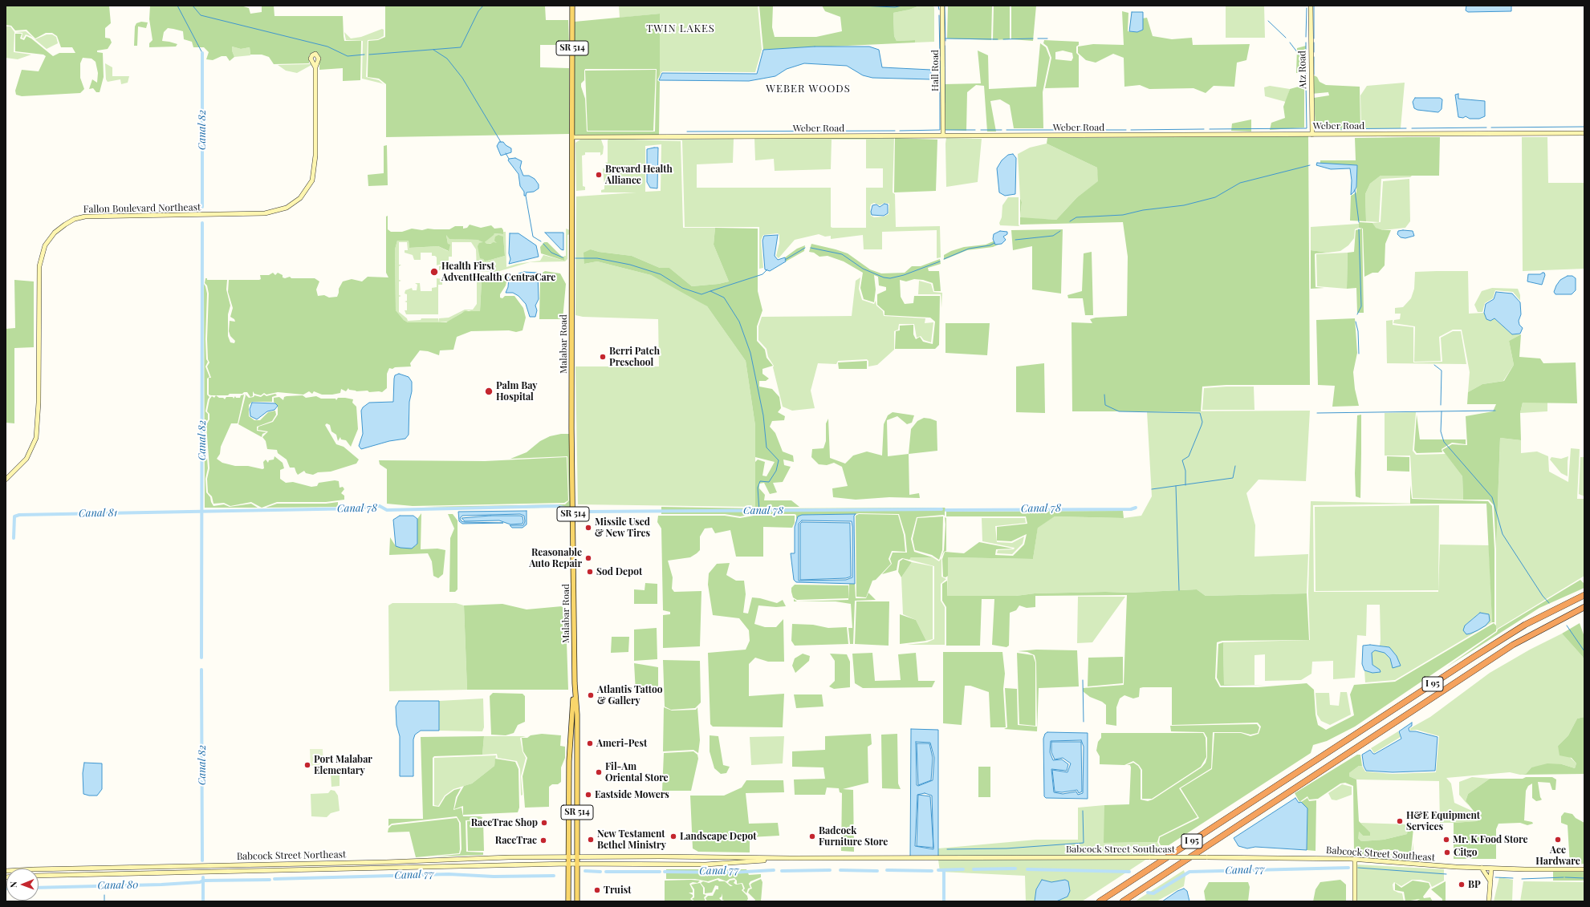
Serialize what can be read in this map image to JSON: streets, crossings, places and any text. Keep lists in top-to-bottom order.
{
  "streets": {
    "highway": ["I 95"],
    "main road": [
      "SR 514",
      "Atz Road",
      "Hall Road",
      "Weber Road",
      "Fallon Boulevard Northeast",
      "Malabar Road",
      "Babcock Street Southeast",
      "Babcock Street Northeast"
    ]
  },
  "crossings": [
    ["Atz Road", "Weber Road"],
    ["Hall Road", "Weber Road"],
    ["Weber Road", "Malabar Road"],
    ["Malabar Road", "Babcock Street Southeast"],
    ["Malabar Road", "Babcock Street Northeast"],
    ["Babcock Street Southeast", "Babcock Street Northeast"]
  ],
  "districts": ["TWIN LAKES", "WEBER WOODS"],
  "water": [
    "Canal 82",
    "Canal 78",
    "Canal 81",
    "Canal 77",
    "Canal 80"
  ],
  "places": [
    "Brevard Health Alliance",
    "Health First AdventHealth CentraCare",
    "Berri Patch Preschool",
    "Palm Bay Hospital",
    "Missile Used & New Tires",
    "Reasonable Auto Repair",
    "Sod Depot",
    "Atlantis Tattoo & Gallery",
    "Ameri-Pest",
    "Port Malabar Elementary",
    "Fil-Am Oriental Store",
    "Eastside Mowers",
    "H&E Equipment Services",
    "RaceTrac Shop",
    "Landscape Depot",
    "Badcock Furniture Store",
    "New Testament Bethel Ministry",
    "Mr. K Food Store",
    "Ace Hardware",
    "RaceTrac",
    "Citgo",
    "BP",
    "Truist"
  ],
  "north": "left"
}
